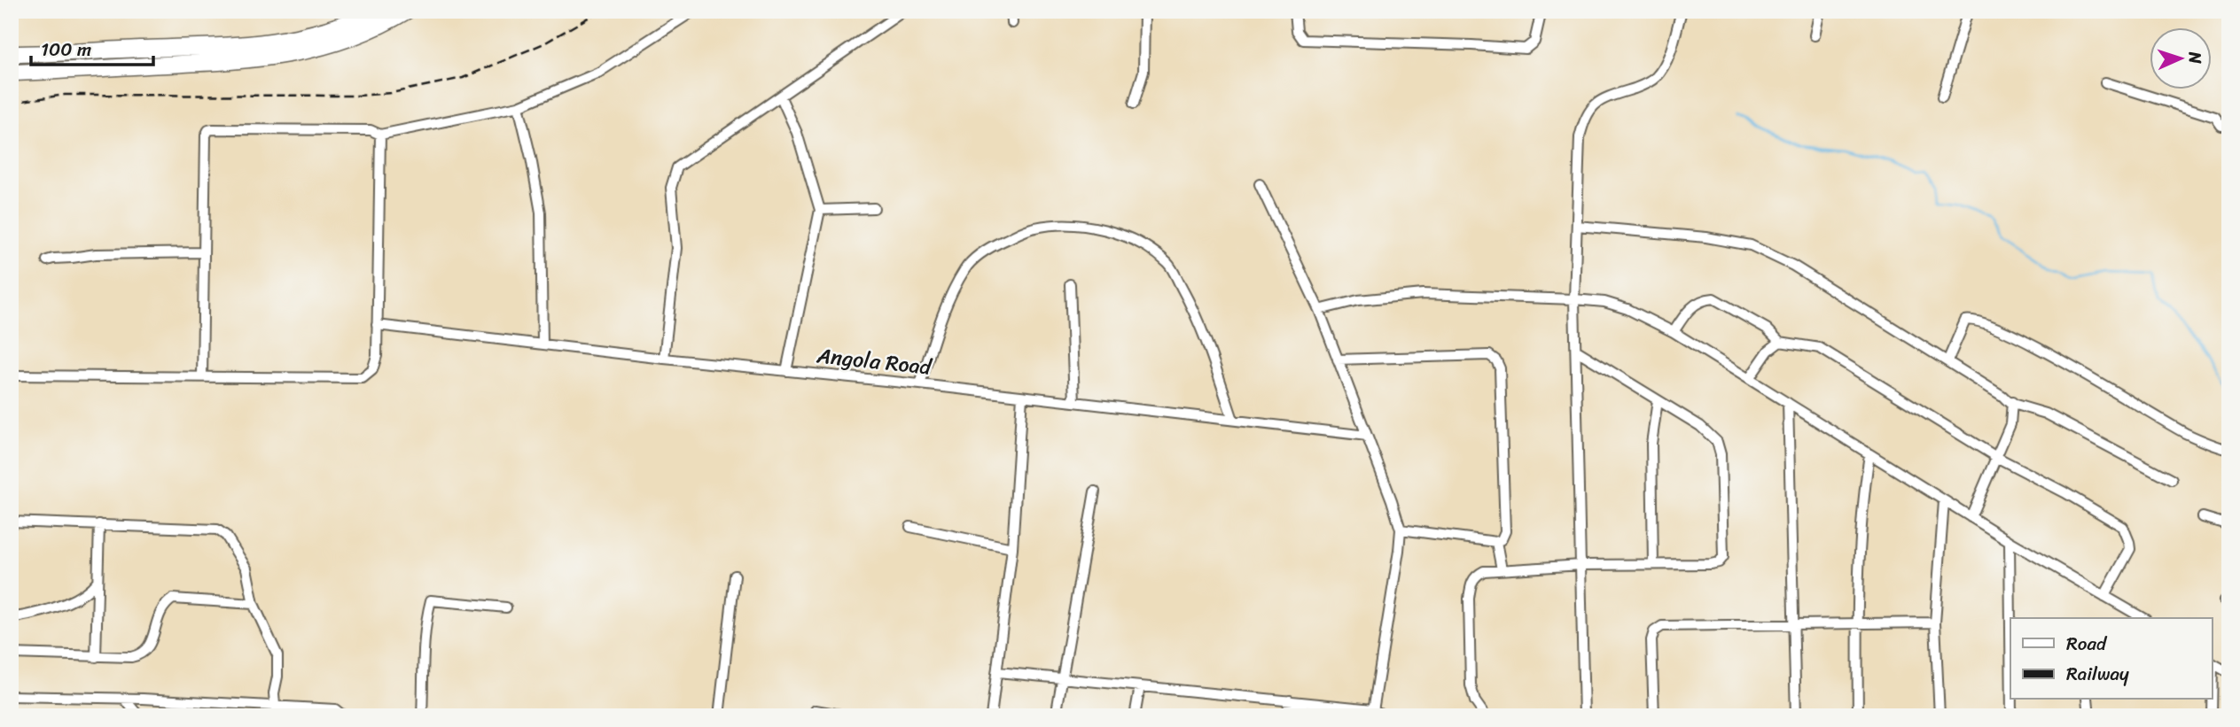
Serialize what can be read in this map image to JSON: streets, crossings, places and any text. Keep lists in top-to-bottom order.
{
  "streets": {
    "street": ["Angola Road"]
  },
  "legend": ["Road", "Railway"],
  "scale_bar": "100 m",
  "north": "right"
}
